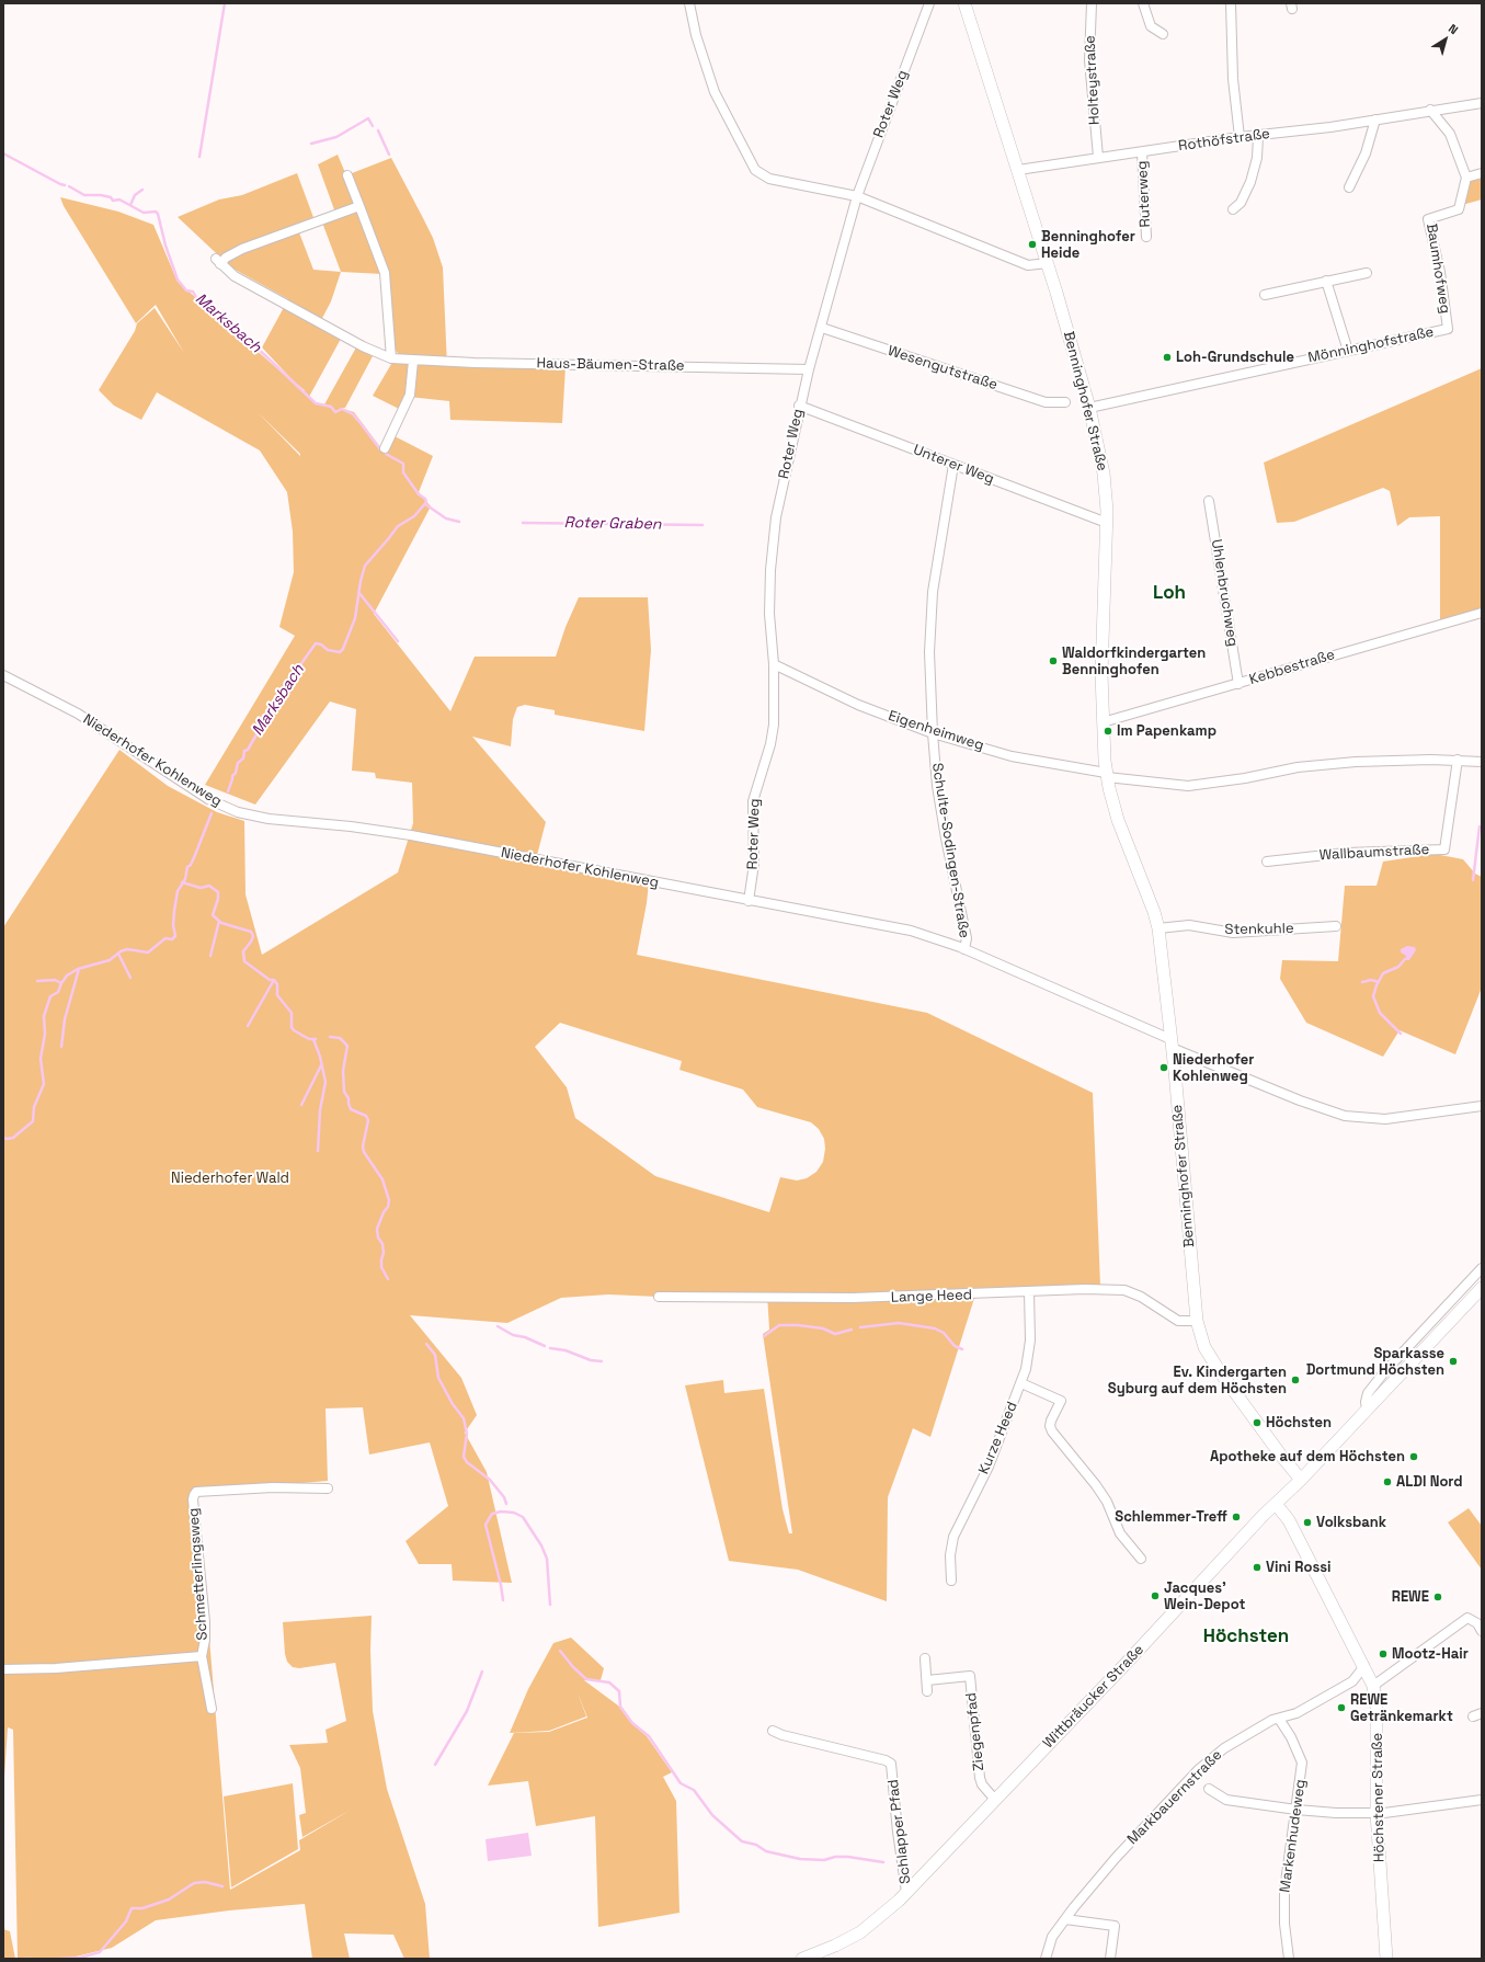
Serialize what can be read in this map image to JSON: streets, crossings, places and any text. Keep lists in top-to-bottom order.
{
  "streets": {
    "main road": ["Benninghofer Straße", "Wittbräucker Straße", "Höchstener Straße"],
    "street": [
      "Holteystraße",
      "Roter Weg",
      "Rothöfstraße",
      "Ruterweg",
      "Baumhofweg",
      "Mönninghofstraße",
      "Haus-Bäumen-Straße",
      "Wesengutstraße",
      "Unterer Weg",
      "Uhlenbruchweg",
      "Kebbestraße",
      "Eigenheimweg",
      "Niederhofer Kohlenweg",
      "Schulte-Sodingen-Straße",
      "Wallbaumstraße",
      "Stenkuhle",
      "Lange Heed",
      "Kurze Heed",
      "Schmetterlingsweg",
      "Ziegenpfad",
      "Markbauernstraße",
      "Schlapper Pfad",
      "Markenhudeweg"
    ]
  },
  "crossings": [
    ["Holteystraße", "Rothöfstraße"],
    ["Roter Weg", "Haus-Bäumen-Straße"],
    ["Roter Weg", "Wesengutstraße"],
    ["Roter Weg", "Unterer Weg"],
    ["Roter Weg", "Eigenheimweg"],
    ["Roter Weg", "Niederhofer Kohlenweg"],
    ["Rothöfstraße", "Ruterweg"],
    ["Rothöfstraße", "Benninghofer Straße"],
    ["Baumhofweg", "Mönninghofstraße"],
    ["Mönninghofstraße", "Benninghofer Straße"],
    ["Benninghofer Straße", "Unterer Weg"],
    ["Benninghofer Straße", "Kebbestraße"],
    ["Benninghofer Straße", "Eigenheimweg"],
    ["Benninghofer Straße", "Niederhofer Kohlenweg"],
    ["Benninghofer Straße", "Stenkuhle"],
    ["Benninghofer Straße", "Lange Heed"],
    ["Benninghofer Straße", "Wittbräucker Straße"],
    ["Unterer Weg", "Schulte-Sodingen-Straße"],
    ["Uhlenbruchweg", "Kebbestraße"],
    ["Eigenheimweg", "Schulte-Sodingen-Straße"],
    ["Niederhofer Kohlenweg", "Schulte-Sodingen-Straße"],
    ["Lange Heed", "Kurze Heed"],
    ["Wittbräucker Straße", "Ziegenpfad"],
    ["Wittbräucker Straße", "Höchstener Straße"],
    ["Wittbräucker Straße", "Schlapper Pfad"],
    ["Markbauernstraße", "Höchstener Straße"],
    ["Markbauernstraße", "Markenhudeweg"]
  ],
  "districts": ["Loh", "Höchsten"],
  "water": ["Marksbach", "Roter Graben"],
  "parks": ["Niederhofer Wald"],
  "places": [
    "Benninghofer Heide",
    "Loh-Grundschule",
    "Waldorfkindergarten Benninghofen",
    "Im Papenkamp",
    "Niederhofer Kohlenweg",
    "Sparkasse Dortmund Höchsten",
    "Ev. Kindergarten Syburg auf dem Höchsten",
    "Höchsten",
    "Apotheke auf dem Höchsten",
    "ALDI Nord",
    "Schlemmer-Treff",
    "Volksbank",
    "Vini Rossi",
    "Jacques’ Wein-Depot",
    "REWE",
    "Mootz-Hair",
    "REWE Getränkemarkt"
  ],
  "north": "top right"
}
